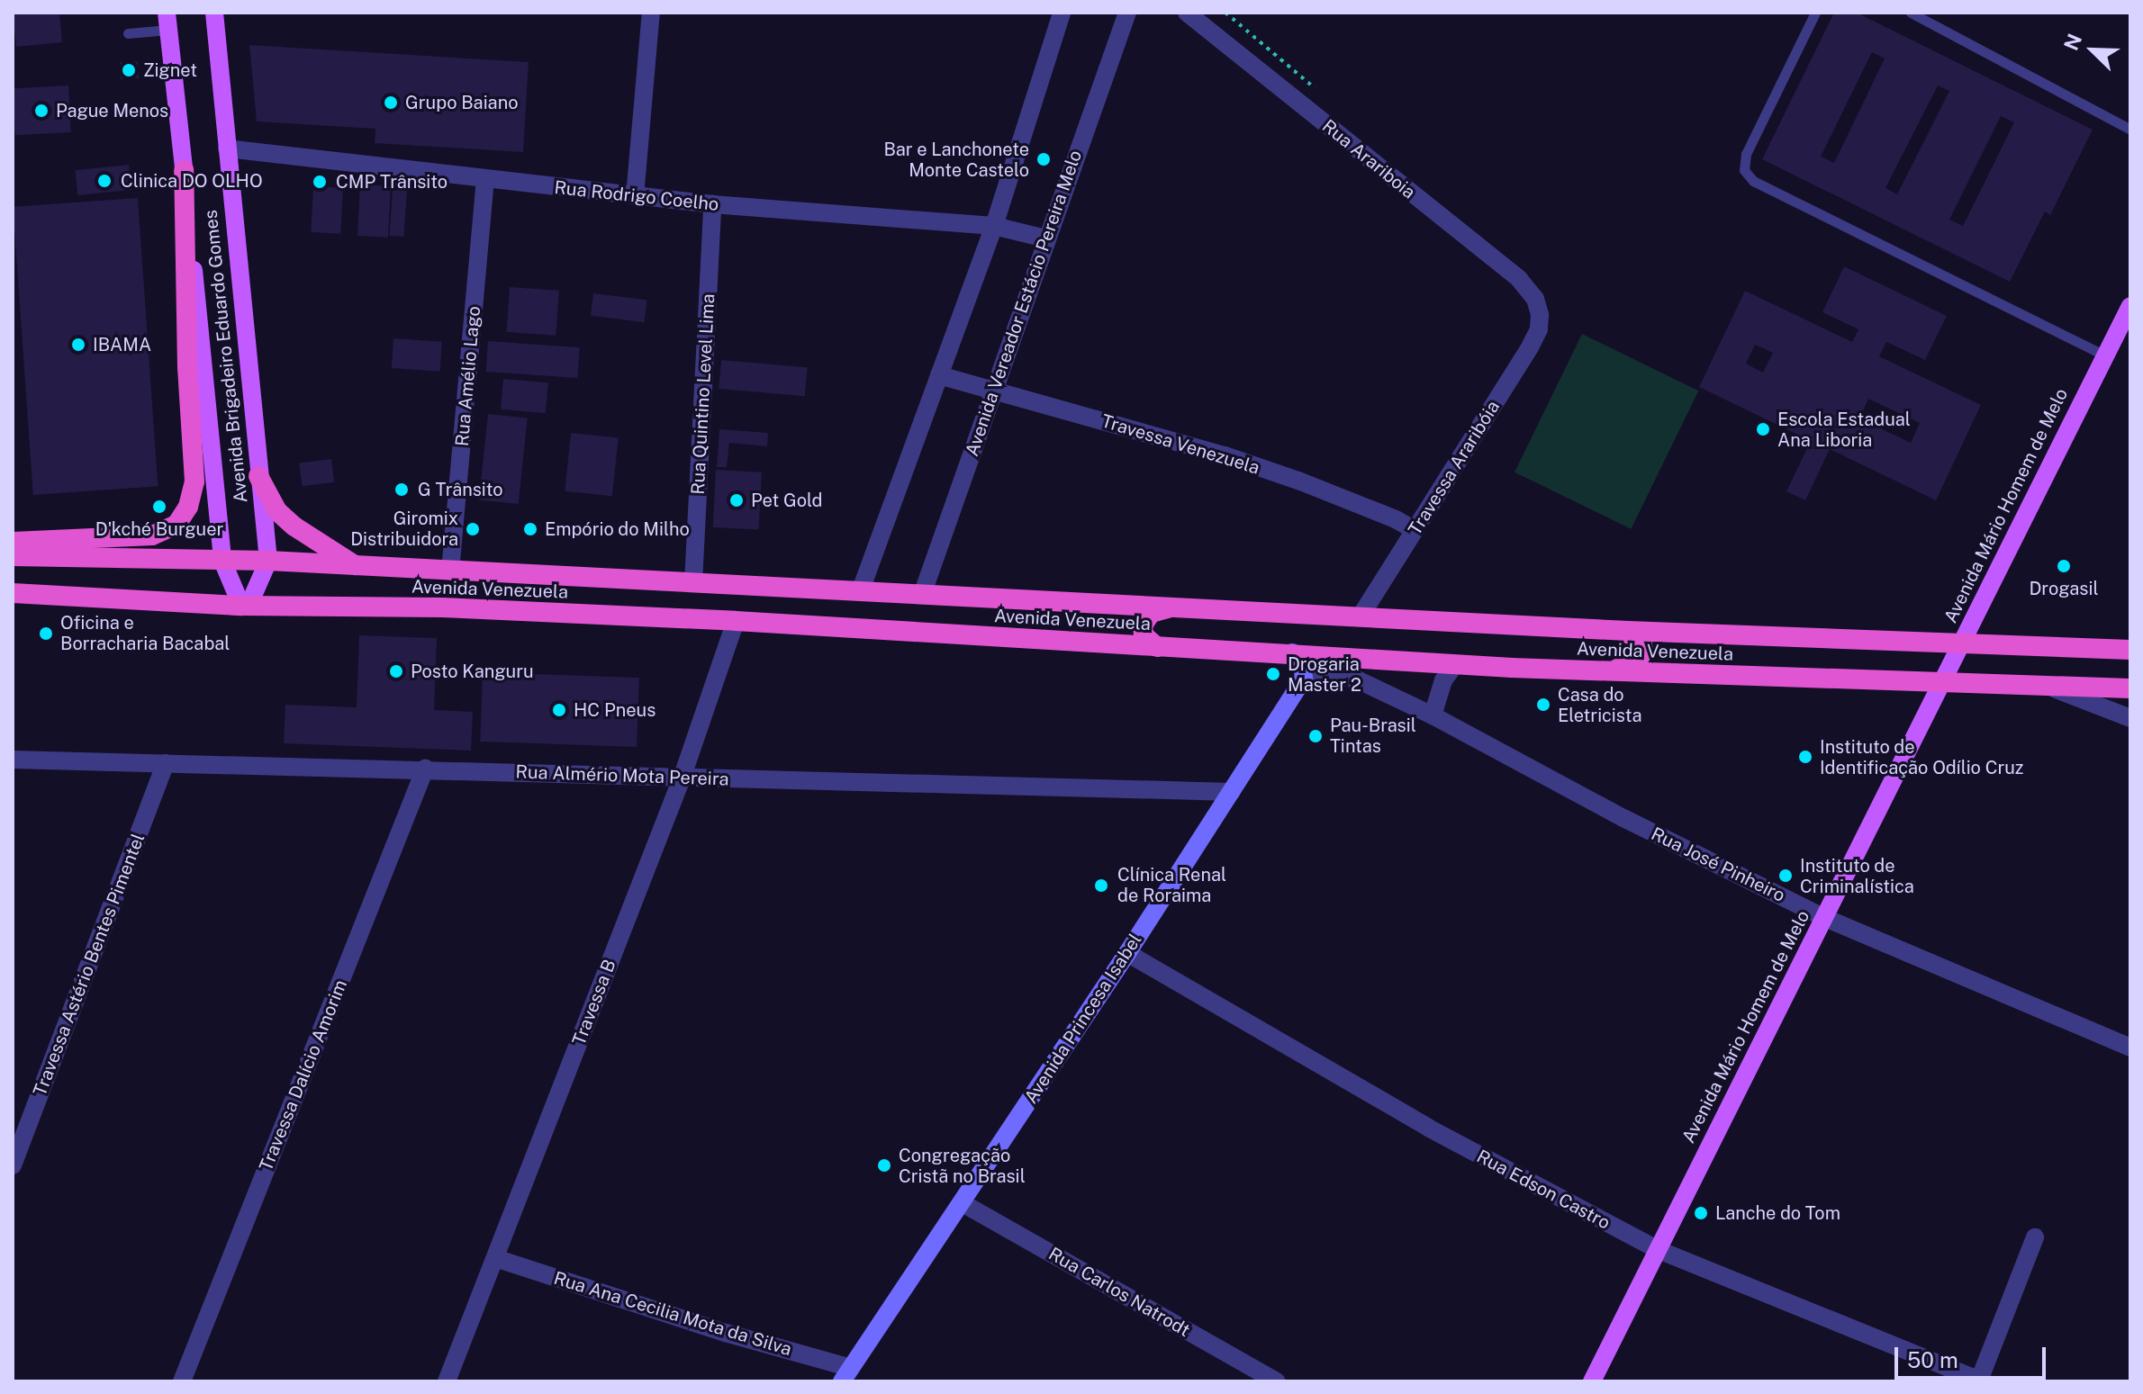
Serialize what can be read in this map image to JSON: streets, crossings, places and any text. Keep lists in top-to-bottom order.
{
  "streets": {
    "highway": ["Avenida Venezuela"],
    "main road": ["Avenida Brigadeiro Eduardo Gomes", "Avenida Mário Homem de Melo", "Avenida Princesa Isabel"],
    "street": [
      "Rua Arariboia",
      "Rua Rodrigo Coelho",
      "Avenida Vereador Estácio Pereira Melo",
      "Rua Amélio Lago",
      "Rua Quintino Level Lima",
      "Travessa Venezuela",
      "Travessa Araribóia",
      "Rua Almério Mota Pereira",
      "Rua José Pinheiro",
      "Travessa Astério Bentes Pimentel",
      "Travessa B",
      "Travessa Dalício Amorim",
      "Rua Edson Castro",
      "Rua Carlos Natrodt",
      "Rua Ana Cecilia Mota da Silva"
    ]
  },
  "crossings": [
    ["Rua Arariboia", "Travessa Araribóia"],
    ["Rua Rodrigo Coelho", "Avenida Vereador Estácio Pereira Melo"],
    ["Rua Rodrigo Coelho", "Avenida Brigadeiro Eduardo Gomes"],
    ["Rua Rodrigo Coelho", "Rua Amélio Lago"],
    ["Rua Rodrigo Coelho", "Rua Quintino Level Lima"],
    ["Avenida Vereador Estácio Pereira Melo", "Travessa Venezuela"],
    ["Avenida Vereador Estácio Pereira Melo", "Avenida Venezuela"],
    ["Avenida Brigadeiro Eduardo Gomes", "Avenida Venezuela"],
    ["Rua Amélio Lago", "Avenida Venezuela"],
    ["Rua Quintino Level Lima", "Avenida Venezuela"],
    ["Travessa Venezuela", "Travessa Araribóia"],
    ["Travessa Araribóia", "Avenida Venezuela"],
    ["Avenida Mário Homem de Melo", "Avenida Venezuela"],
    ["Avenida Mário Homem de Melo", "Rua José Pinheiro"],
    ["Avenida Mário Homem de Melo", "Rua Edson Castro"],
    ["Avenida Venezuela", "Travessa B"],
    ["Rua Almério Mota Pereira", "Travessa Astério Bentes Pimentel"],
    ["Rua Almério Mota Pereira", "Travessa B"],
    ["Rua Almério Mota Pereira", "Avenida Princesa Isabel"],
    ["Rua Almério Mota Pereira", "Travessa Dalício Amorim"],
    ["Rua José Pinheiro", "Avenida Princesa Isabel"],
    ["Travessa B", "Rua Ana Cecilia Mota da Silva"],
    ["Avenida Princesa Isabel", "Rua Edson Castro"],
    ["Avenida Princesa Isabel", "Rua Carlos Natrodt"],
    ["Avenida Princesa Isabel", "Rua Ana Cecilia Mota da Silva"]
  ],
  "places": [
    "Zignet",
    "Grupo Baiano",
    "Pague Menos",
    "Bar e Lanchonete Monte Castelo",
    "Clinica DO OLHO",
    "CMP Trânsito",
    "IBAMA",
    "Escola Estadual Ana Liboria",
    "G Trânsito",
    "Pet Gold",
    "D'kché Burguer",
    "Giromix Distribuidora",
    "Empório do Milho",
    "Drogasil",
    "Oficina e Borracharia Bacabal",
    "Posto Kanguru",
    "Drogaria Master 2",
    "Casa do Eletricista",
    "HC Pneus",
    "Pau-Brasil Tintas",
    "Instituto de Identificação Odílio Cruz",
    "Instituto de Criminalística",
    "Clínica Renal de Roraima",
    "Congregação Cristã no Brasil",
    "Lanche do Tom"
  ],
  "scale_bar": "50 m",
  "north": "top left"
}
